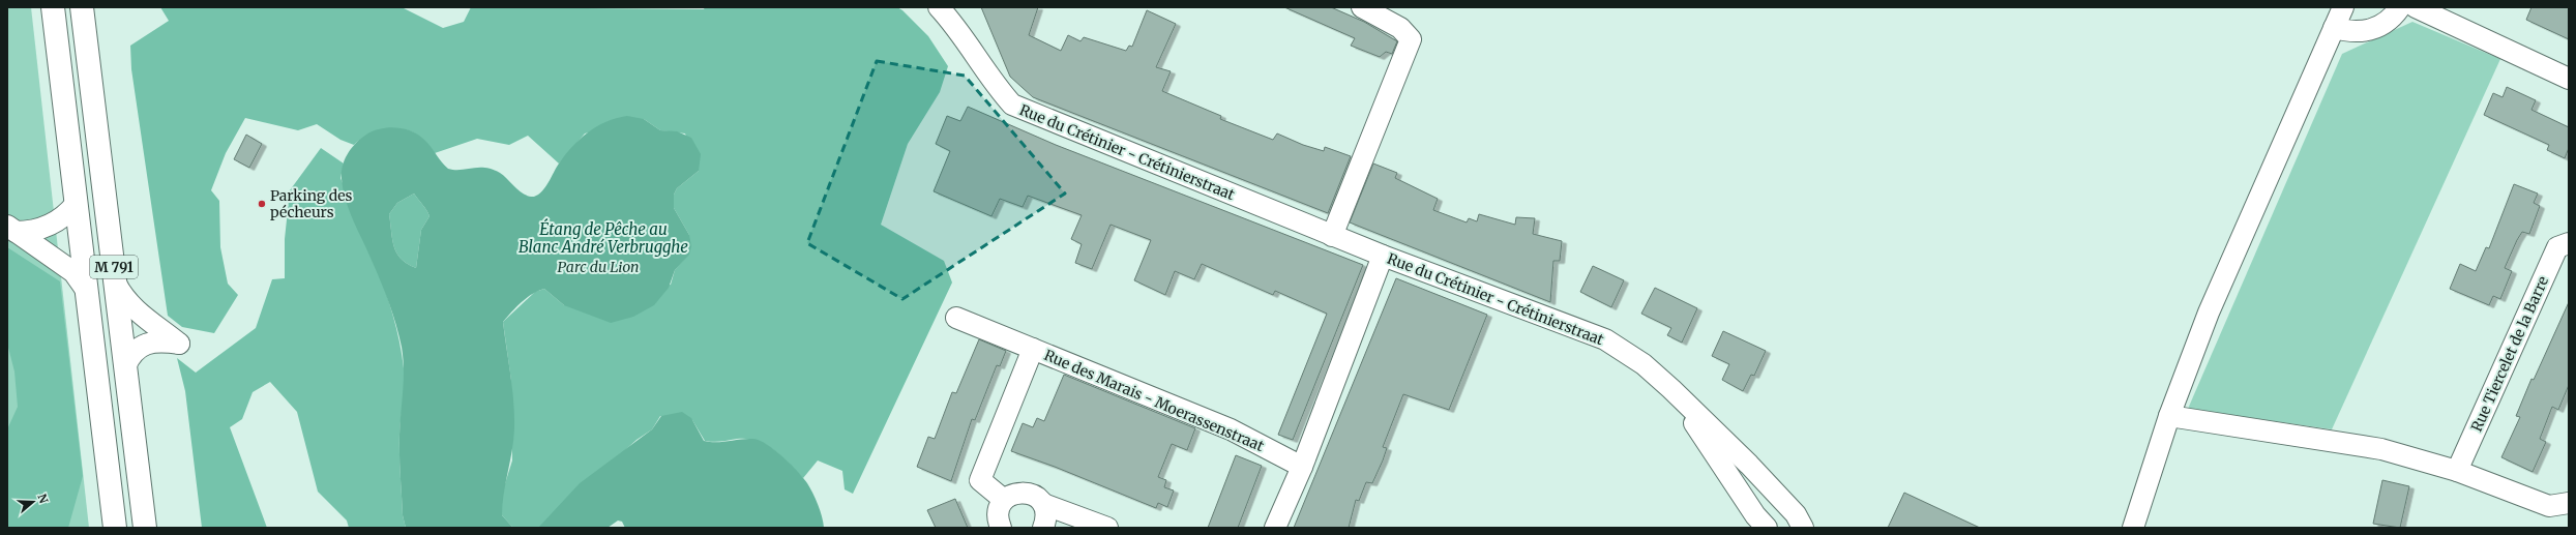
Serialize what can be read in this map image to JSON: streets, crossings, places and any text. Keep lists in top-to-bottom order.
{
  "streets": {
    "main road": ["M 791"],
    "street": ["Rue du Crétinier - Crétinierstraat", "Rue Tiercelet de la Barre", "Rue des Marais - Moerassenstraat"]
  },
  "water": ["Étang de Pêche au Blanc André Verbrugghe"],
  "parks": ["Parc du Lion"],
  "places": ["Parking des pécheurs"],
  "north": "right"
}
